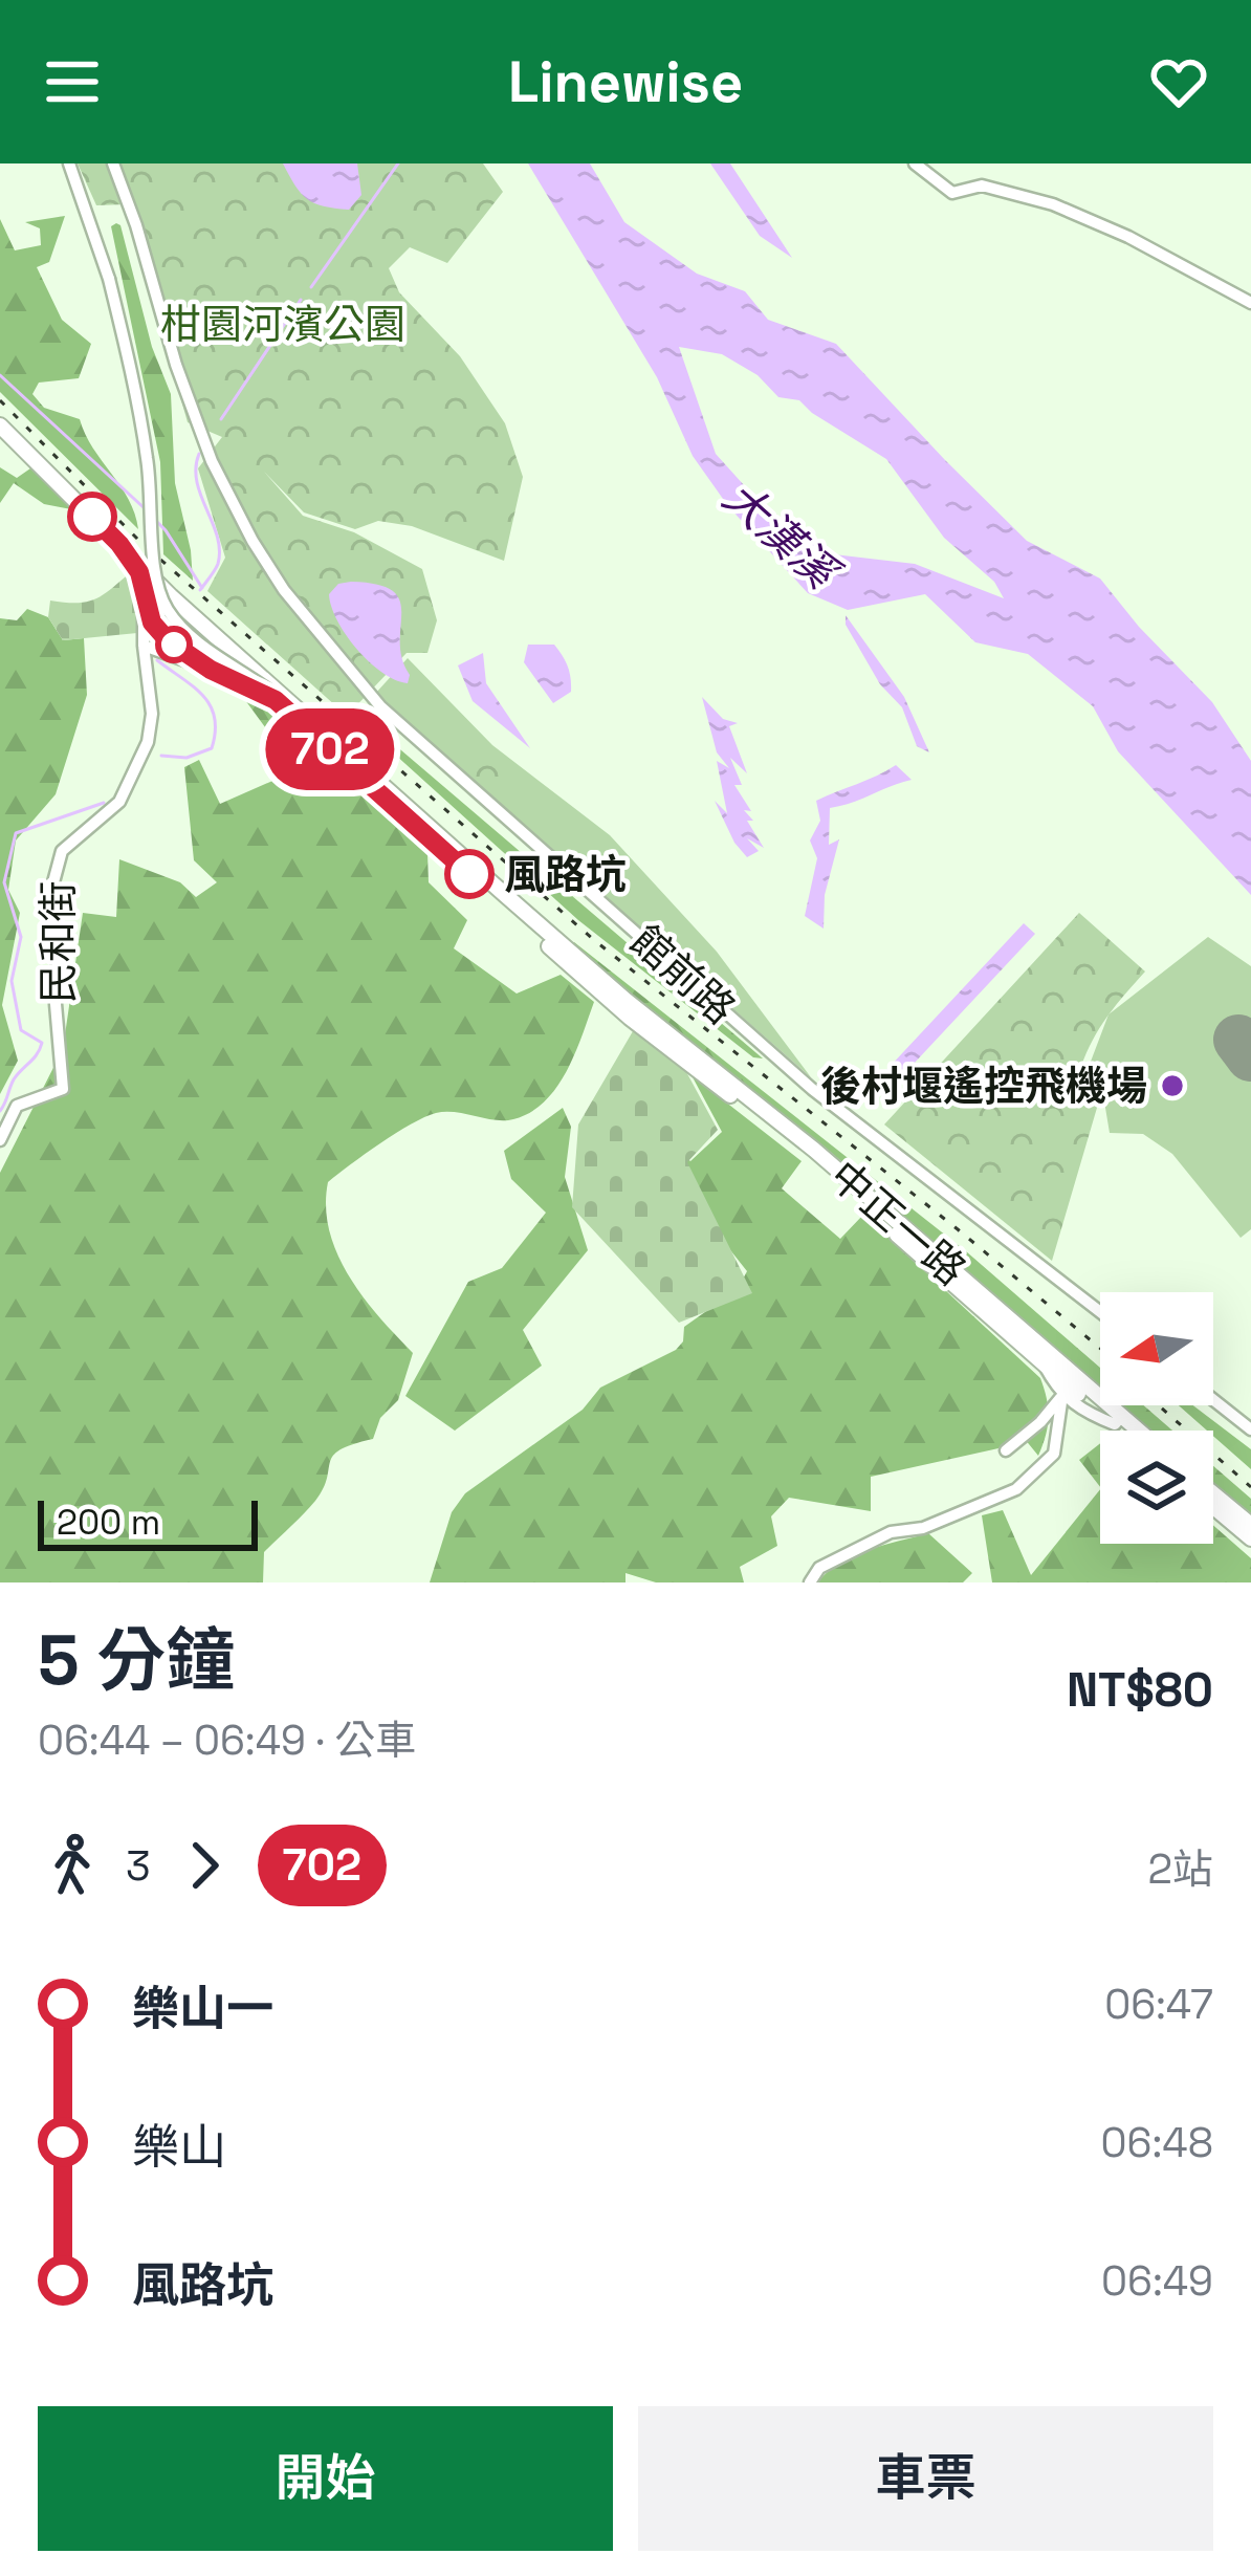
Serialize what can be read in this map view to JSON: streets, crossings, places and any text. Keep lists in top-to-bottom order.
{
  "streets": {
    "main road": ["中正一路"],
    "street": ["民和街", "館前路"]
  },
  "water": ["大漢溪"],
  "parks": ["柑園河濱公園"],
  "places": ["風路坑", "後村堰遙控飛機場"],
  "lines": ["bus line 702"],
  "scale_bar": "200 m",
  "north": "left",
  "page": {
    "header": "Linewise",
    "on_map": "702",
    "scale": "200 m",
    "heading": ["5 分鐘", "06:44 – 06:49 · 公車", "NT$80"],
    "legs": ["3", "702", "2站"],
    "list": [
      {
        "name": "樂山一",
        "value": "06:47"
      },
      {
        "name": "樂山",
        "value": "06:48"
      },
      {
        "name": "風路坑",
        "value": "06:49"
      }
    ],
    "buttons": ["開始", "車票"]
  }
}
